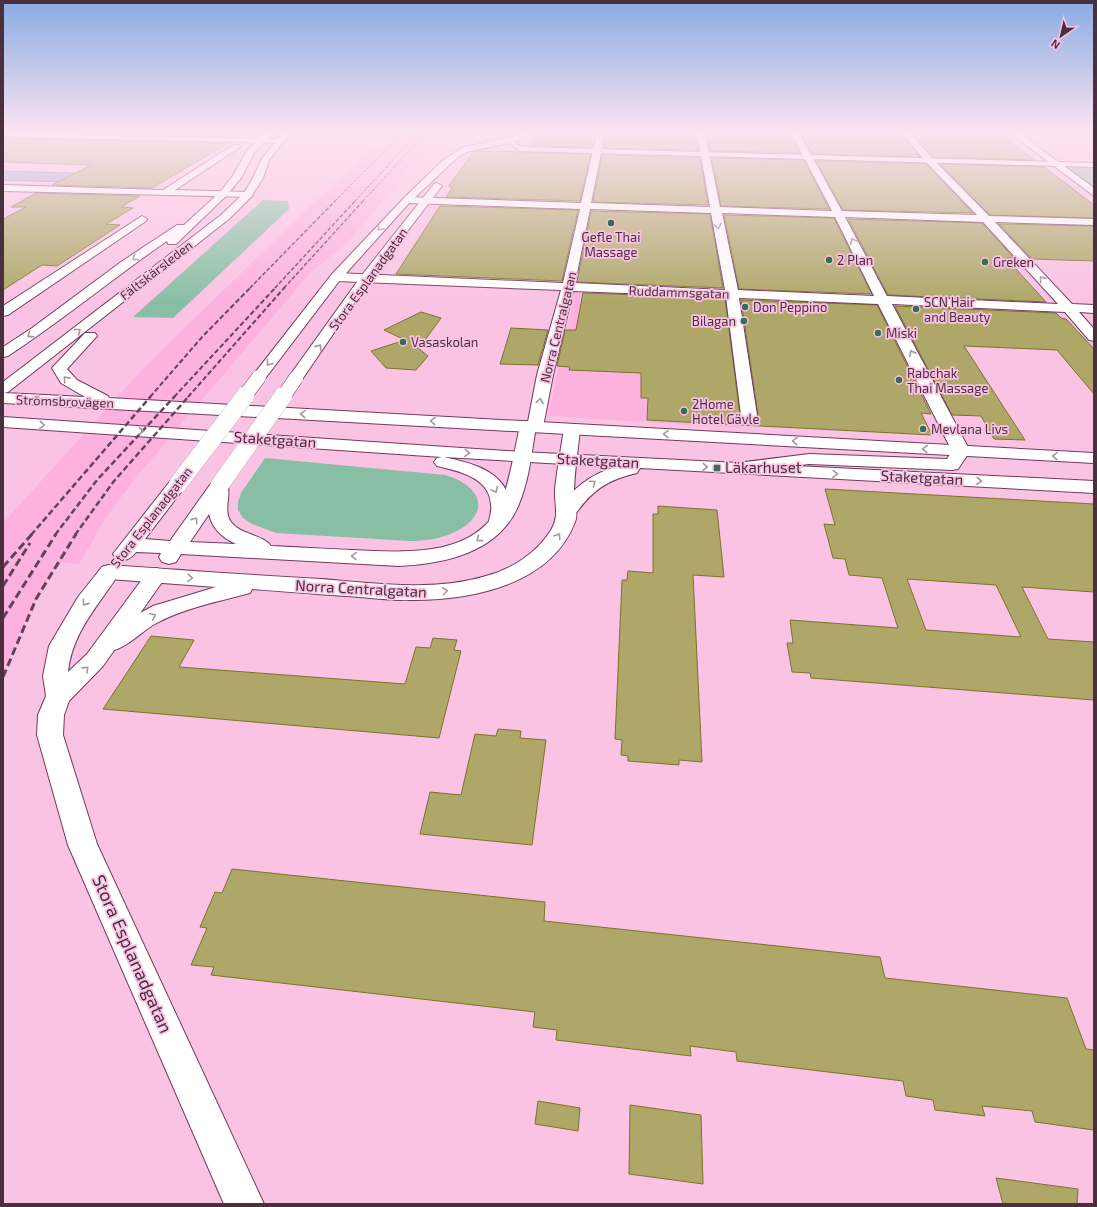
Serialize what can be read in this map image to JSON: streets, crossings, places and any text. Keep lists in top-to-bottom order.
{
  "streets": {
    "street": [
      "Fältskärsleden",
      "Stora Esplanadgatan",
      "Ruddammsgatan",
      "Norra Centralgatan",
      "Strömsbrovägen",
      "Staketgatan"
    ]
  },
  "crossings": [
    ["Stora Esplanadgatan", "Ruddammsgatan"],
    ["Stora Esplanadgatan", "Norra Centralgatan"],
    ["Ruddammsgatan", "Norra Centralgatan"],
    ["Norra Centralgatan", "Staketgatan"],
    ["Strömsbrovägen", "Staketgatan"]
  ],
  "places": {
    "other": [
      "Gefle Thai Massage",
      "2 Plan",
      "Greken",
      "Don Peppino",
      "SCN Hair and Beauty",
      "Bilagan",
      "Miski",
      "Vasaskolan",
      "Rabchak Thai Massage",
      "2Home Hotel Gävle",
      "Mevlana Livs"
    ],
    "transit": ["Läkarhuset"]
  },
  "north": "bottom left"
}
